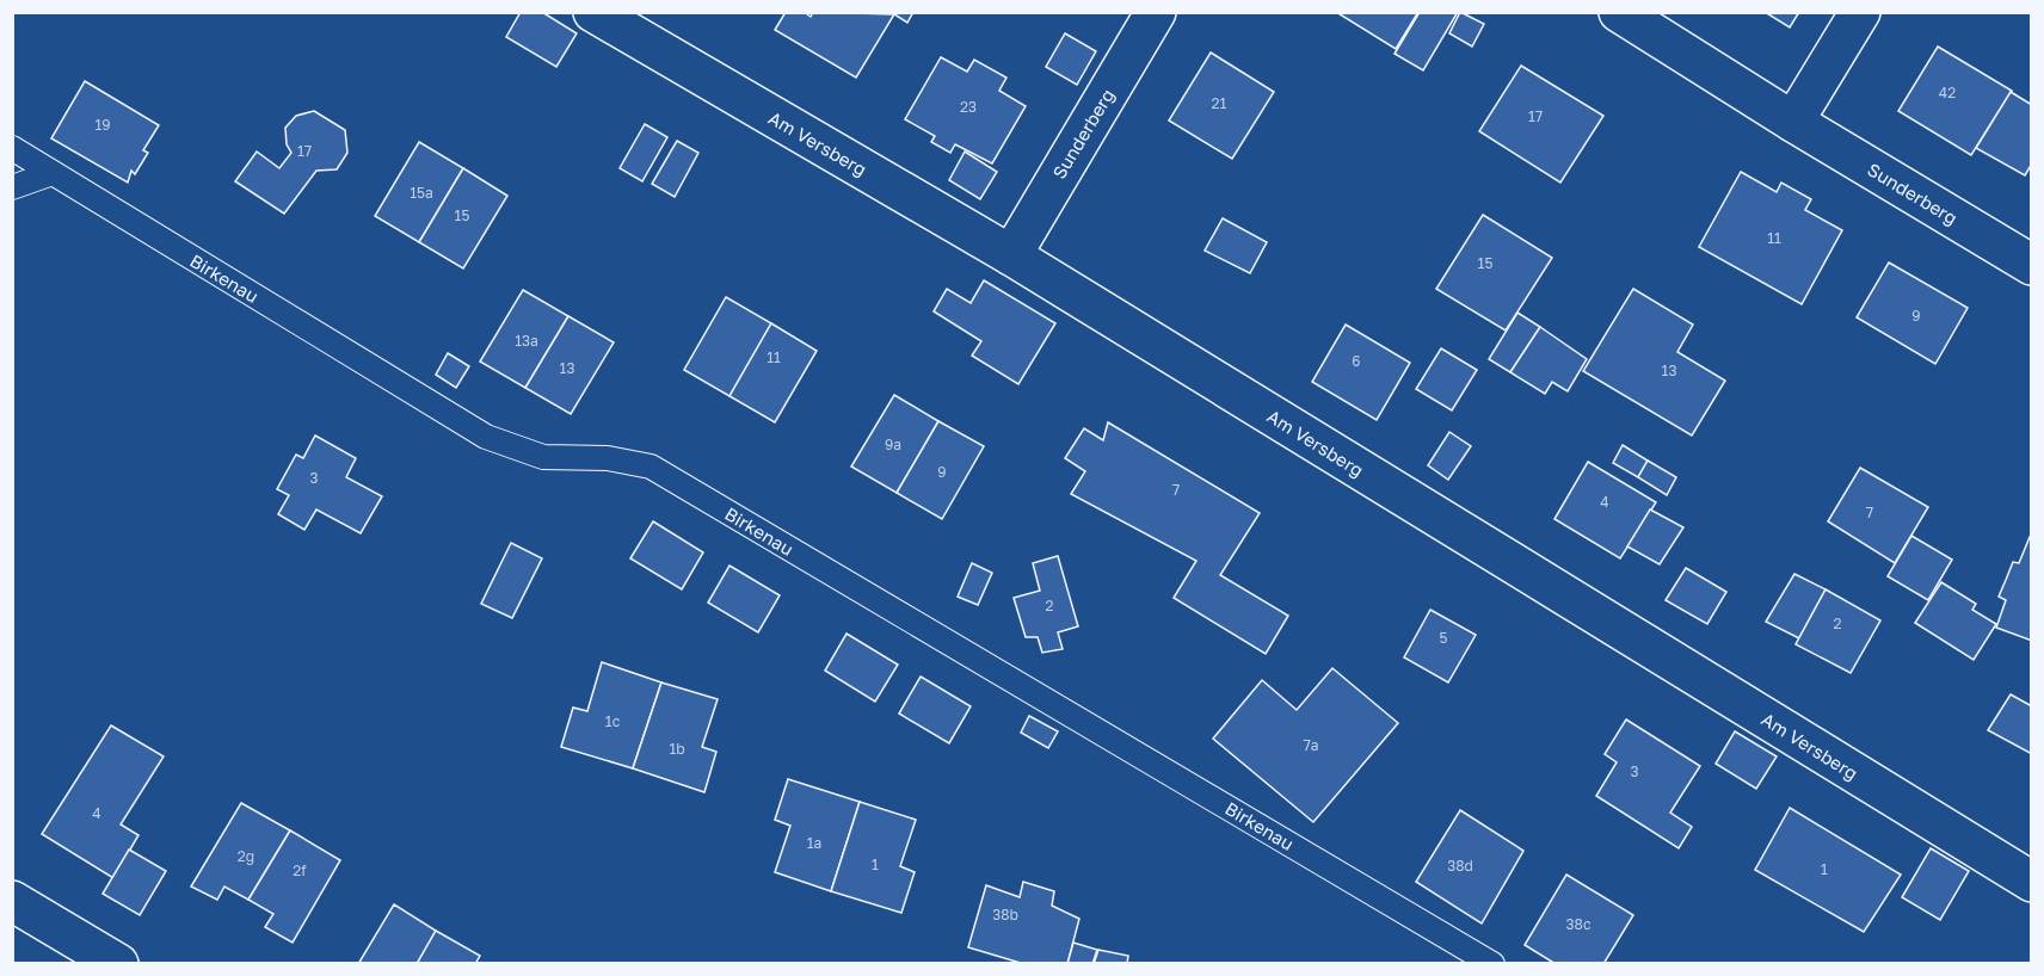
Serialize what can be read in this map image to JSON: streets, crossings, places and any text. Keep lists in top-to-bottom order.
{
  "streets": {
    "street": ["Sunderberg", "Am Versberg"],
    "lane": ["Birkenau"]
  },
  "crossings": [
    ["Sunderberg", "Am Versberg"]
  ],
  "house_numbers": [
    "42",
    "21",
    "23",
    "17",
    "19",
    "17",
    "15a",
    "15",
    "11",
    "15",
    "9",
    "13a",
    "11",
    "6",
    "13",
    "13",
    "9a",
    "9",
    "3",
    "7",
    "4",
    "7",
    "2",
    "2",
    "5",
    "1c",
    "7a",
    "1b",
    "3",
    "4",
    "1a",
    "2g",
    "1",
    "38d",
    "1",
    "2f",
    "38b",
    "38c"
  ]
}
